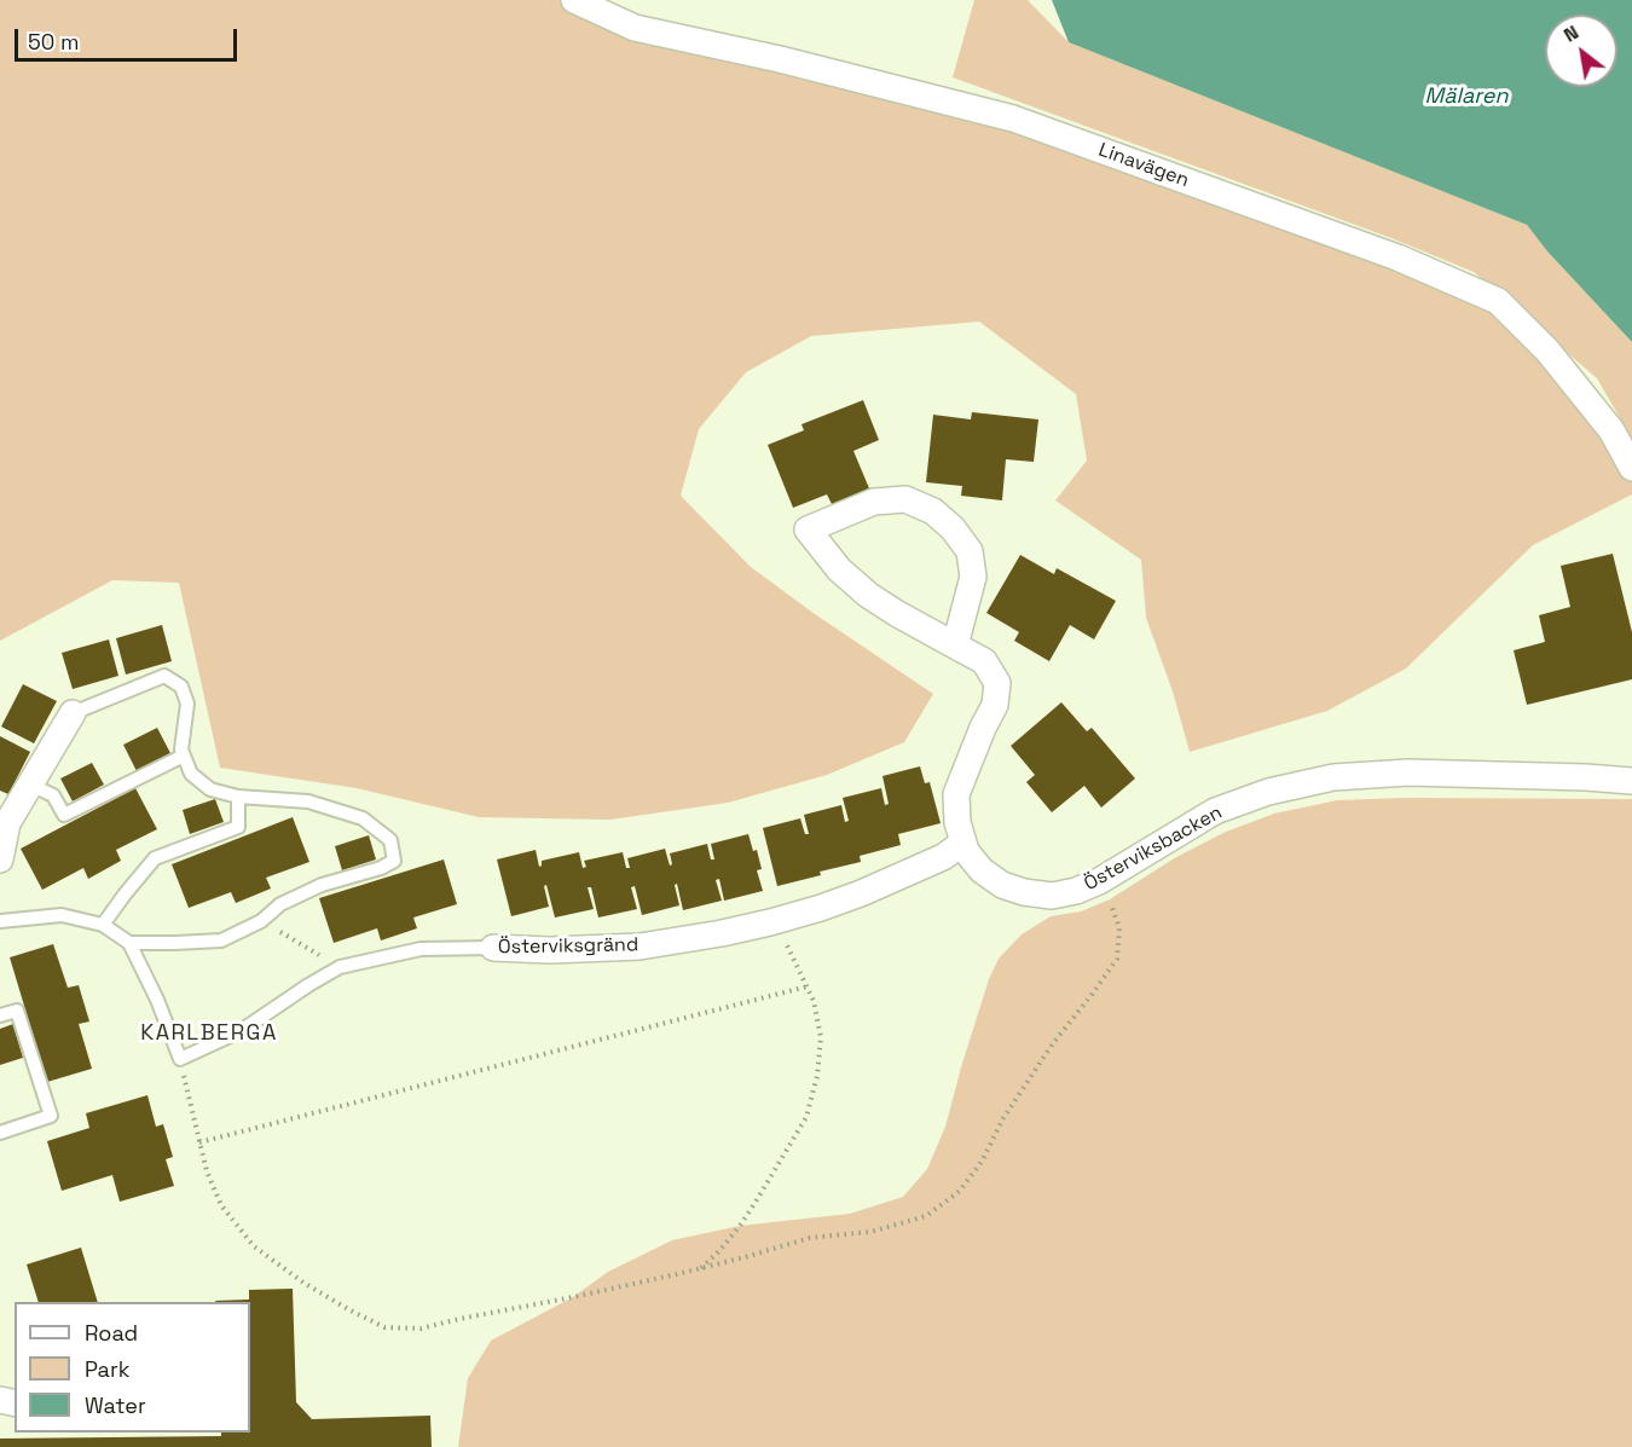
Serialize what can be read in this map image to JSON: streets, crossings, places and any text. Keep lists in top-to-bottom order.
{
  "streets": {
    "street": ["Linavägen", "Österviksbacken", "Österviksgränd"]
  },
  "crossings": [
    ["Österviksbacken", "Österviksgränd"]
  ],
  "districts": ["KARLBERGA"],
  "water": ["Mälaren"],
  "legend": ["Road", "Park", "Water"],
  "scale_bar": "50 m",
  "north": "top left"
}
